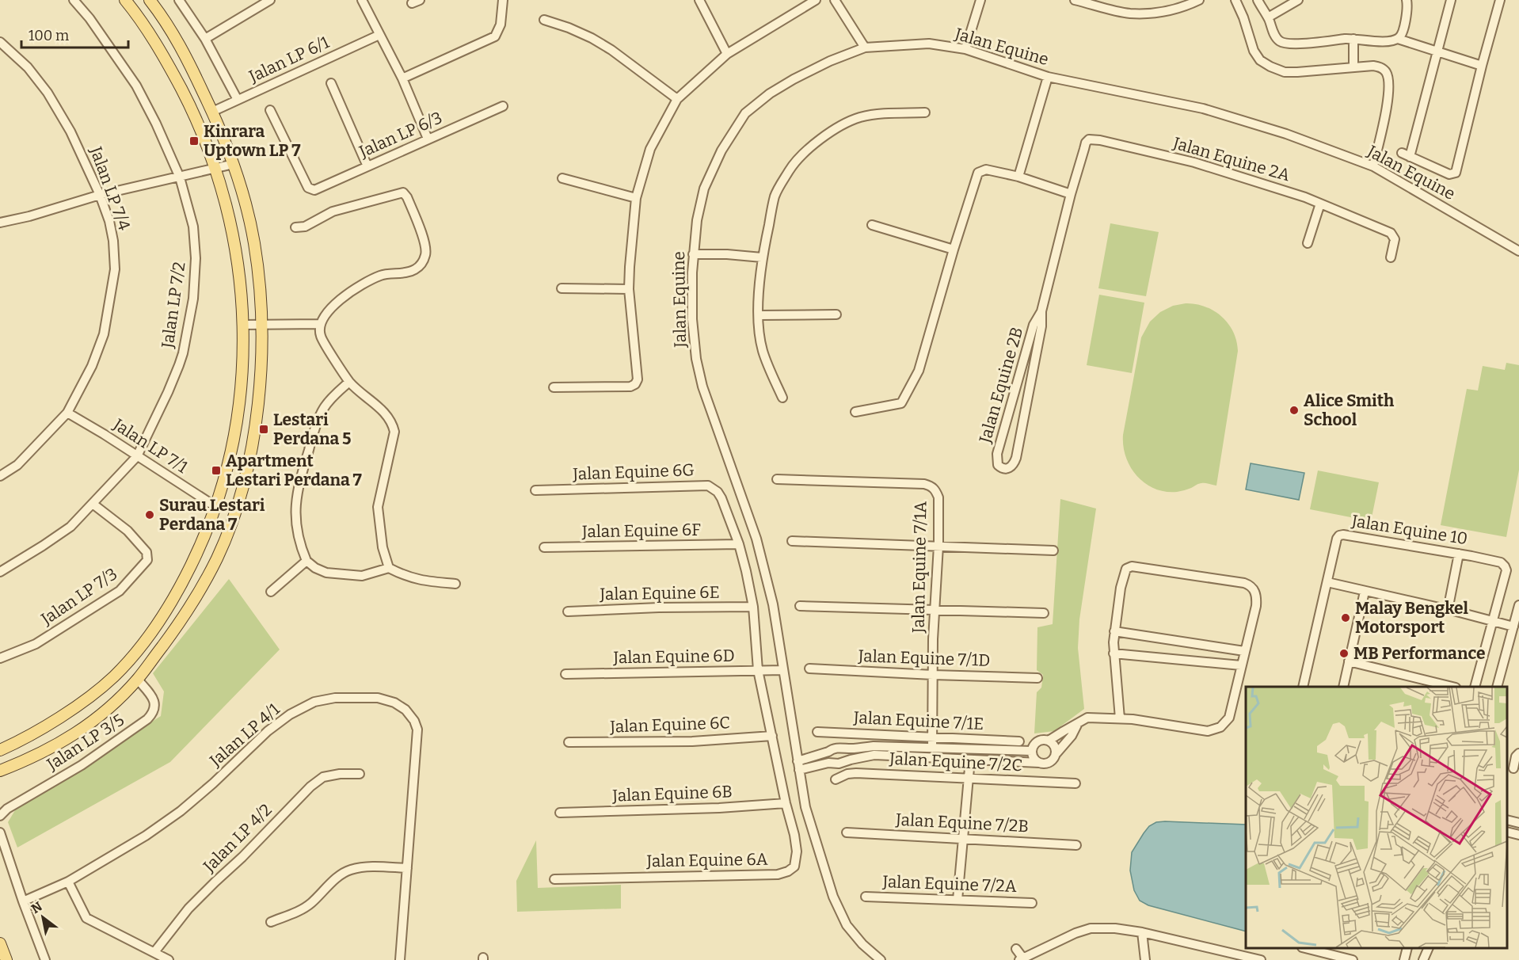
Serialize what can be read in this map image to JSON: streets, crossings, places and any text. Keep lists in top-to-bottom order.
{
  "streets": {
    "street": [
      "Jalan Equine",
      "Jalan LP 6/1",
      "Jalan LP 6/3",
      "Jalan Equine 2A",
      "Jalan LP 7/4",
      "Jalan LP 7/2",
      "Jalan Equine 2B",
      "Jalan LP 7/1",
      "Jalan Equine 6G",
      "Jalan Equine 10",
      "Jalan Equine 6F",
      "Jalan Equine 7/1A",
      "Jalan Equine 6E",
      "Jalan LP 7/3",
      "Jalan Equine 6D",
      "Jalan Equine 7/1D",
      "Jalan Equine 7/1E",
      "Jalan Equine 6C",
      "Jalan LP 4/1",
      "Jalan LP 3/5",
      "Jalan Equine 7/2C",
      "Jalan Equine 6B",
      "Jalan Equine 7/2B",
      "Jalan LP 4/2",
      "Jalan Equine 6A",
      "Jalan Equine 7/2A"
    ]
  },
  "crossings": [
    ["Jalan Equine", "Jalan Equine 6D"],
    ["Jalan Equine 2A", "Jalan Equine 2B"],
    ["Jalan LP 7/4", "Jalan LP 7/1"],
    ["Jalan LP 7/2", "Jalan LP 7/1"],
    ["Jalan LP 7/2", "Jalan LP 7/3"],
    ["Jalan Equine 6G", "Jalan Equine 6F"],
    ["Jalan Equine 6G", "Jalan Equine 6E"],
    ["Jalan Equine 6G", "Jalan Equine 6D"],
    ["Jalan Equine 6G", "Jalan Equine 6C"],
    ["Jalan Equine 6G", "Jalan Equine 6B"],
    ["Jalan Equine 6G", "Jalan Equine 6A"],
    ["Jalan Equine 7/1A", "Jalan Equine 7/1D"],
    ["Jalan Equine 7/1A", "Jalan Equine 7/1E"],
    ["Jalan Equine 6B", "Jalan Equine 6A"]
  ],
  "places": {
    "transit": ["Kinrara Uptown LP 7", "Lestari Perdana 5", "Apartment Lestari Perdana 7"],
    "other": [
      "Alice Smith School",
      "Surau Lestari Perdana 7",
      "Malay Bengkel Motorsport",
      "MB Performance"
    ]
  },
  "scale_bar": "100 m",
  "north": "top left"
}
